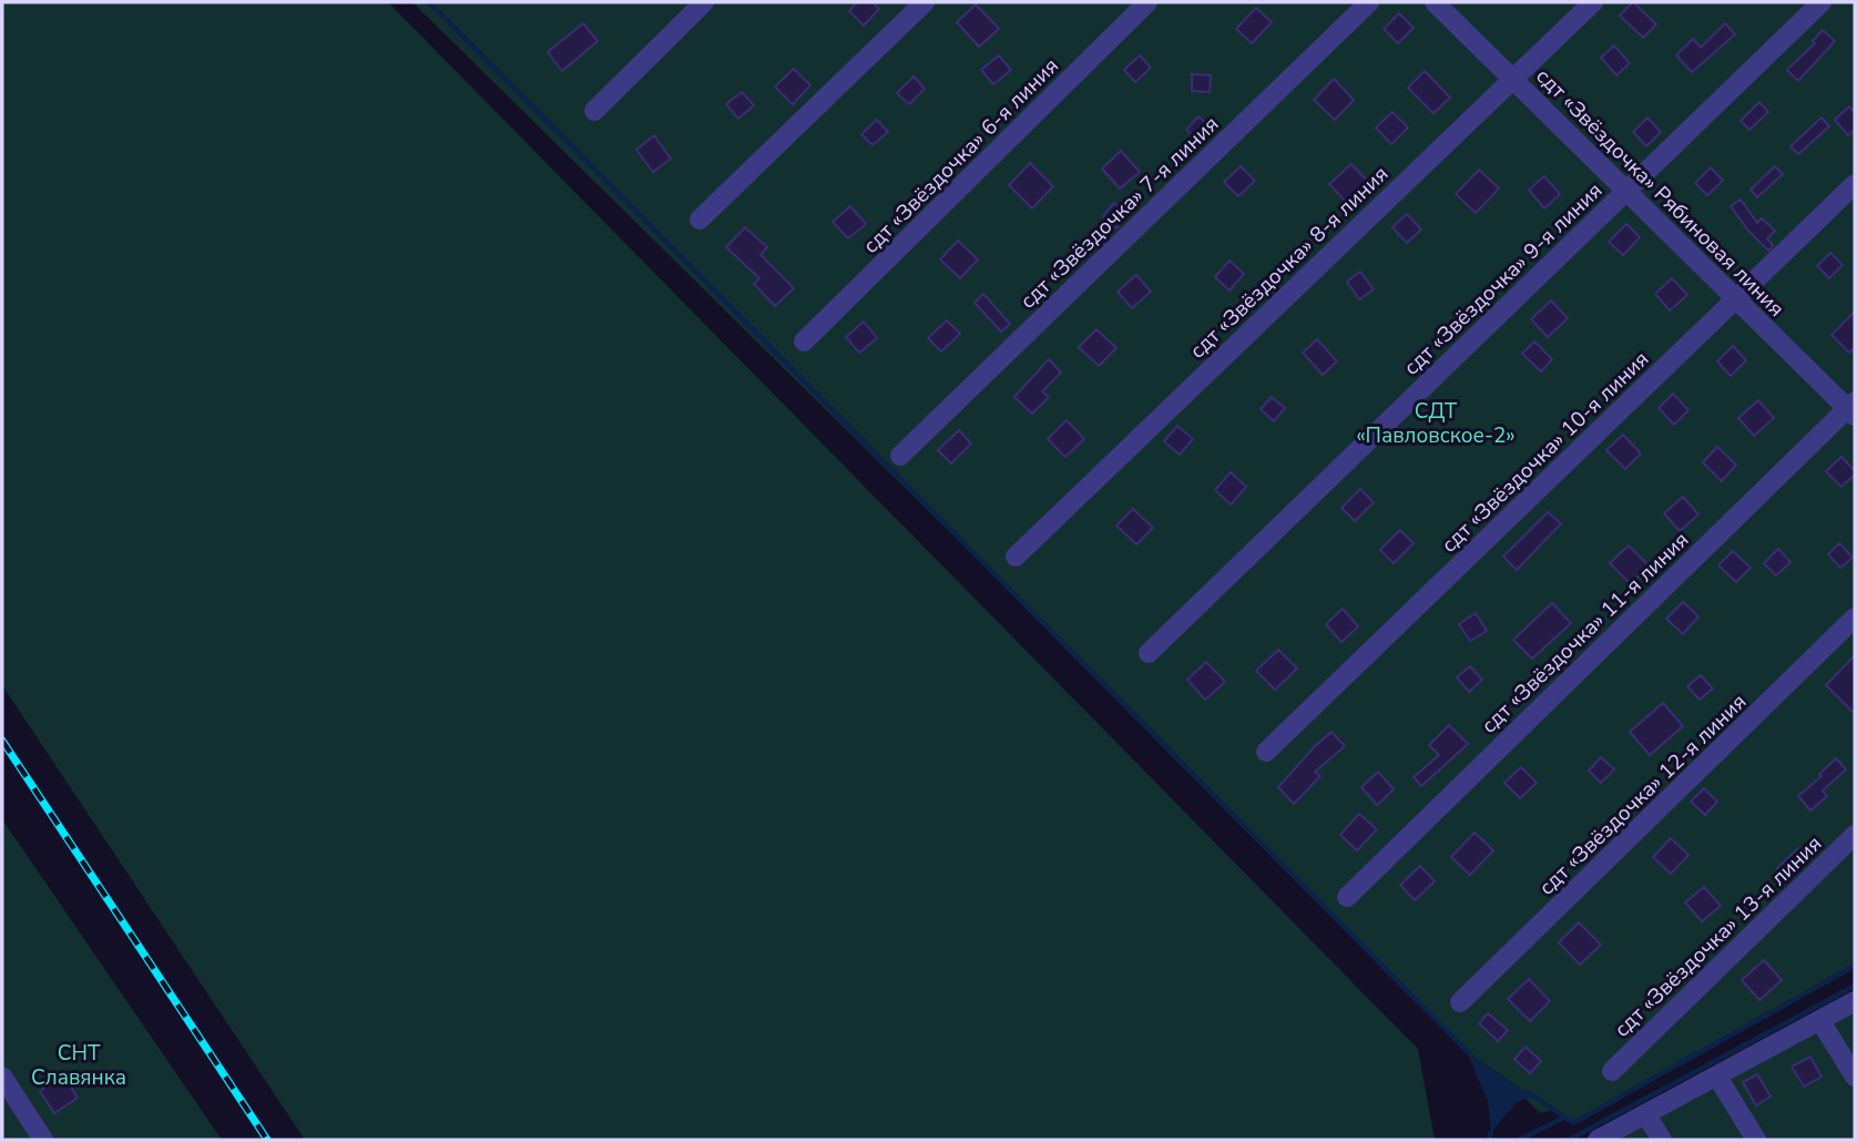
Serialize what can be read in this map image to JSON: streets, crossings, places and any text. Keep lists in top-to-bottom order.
{
  "streets": {
    "street": [
      "сдт «Звёздочка» 6-я линия",
      "сдт «Звёздочка» Рябиновая линия",
      "сдт «Звёздочка» 7-я линия",
      "сдт «Звёздочка» 8-я линия",
      "сдт «Звёздочка» 9-я линия",
      "сдт «Звёздочка» 10-я линия",
      "сдт «Звёздочка» 11-я линия",
      "сдт «Звёздочка» 12-я линия",
      "сдт «Звёздочка» 13-я линия"
    ]
  },
  "crossings": [
    ["сдт «Звёздочка» Рябиновая линия", "сдт «Звёздочка» 8-я линия"],
    ["сдт «Звёздочка» Рябиновая линия", "сдт «Звёздочка» 9-я линия"],
    ["сдт «Звёздочка» Рябиновая линия", "сдт «Звёздочка» 10-я линия"],
    ["сдт «Звёздочка» Рябиновая линия", "сдт «Звёздочка» 11-я линия"]
  ],
  "parks": ["СДТ «Павловское-2»", "СНТ Славянка"]
}
